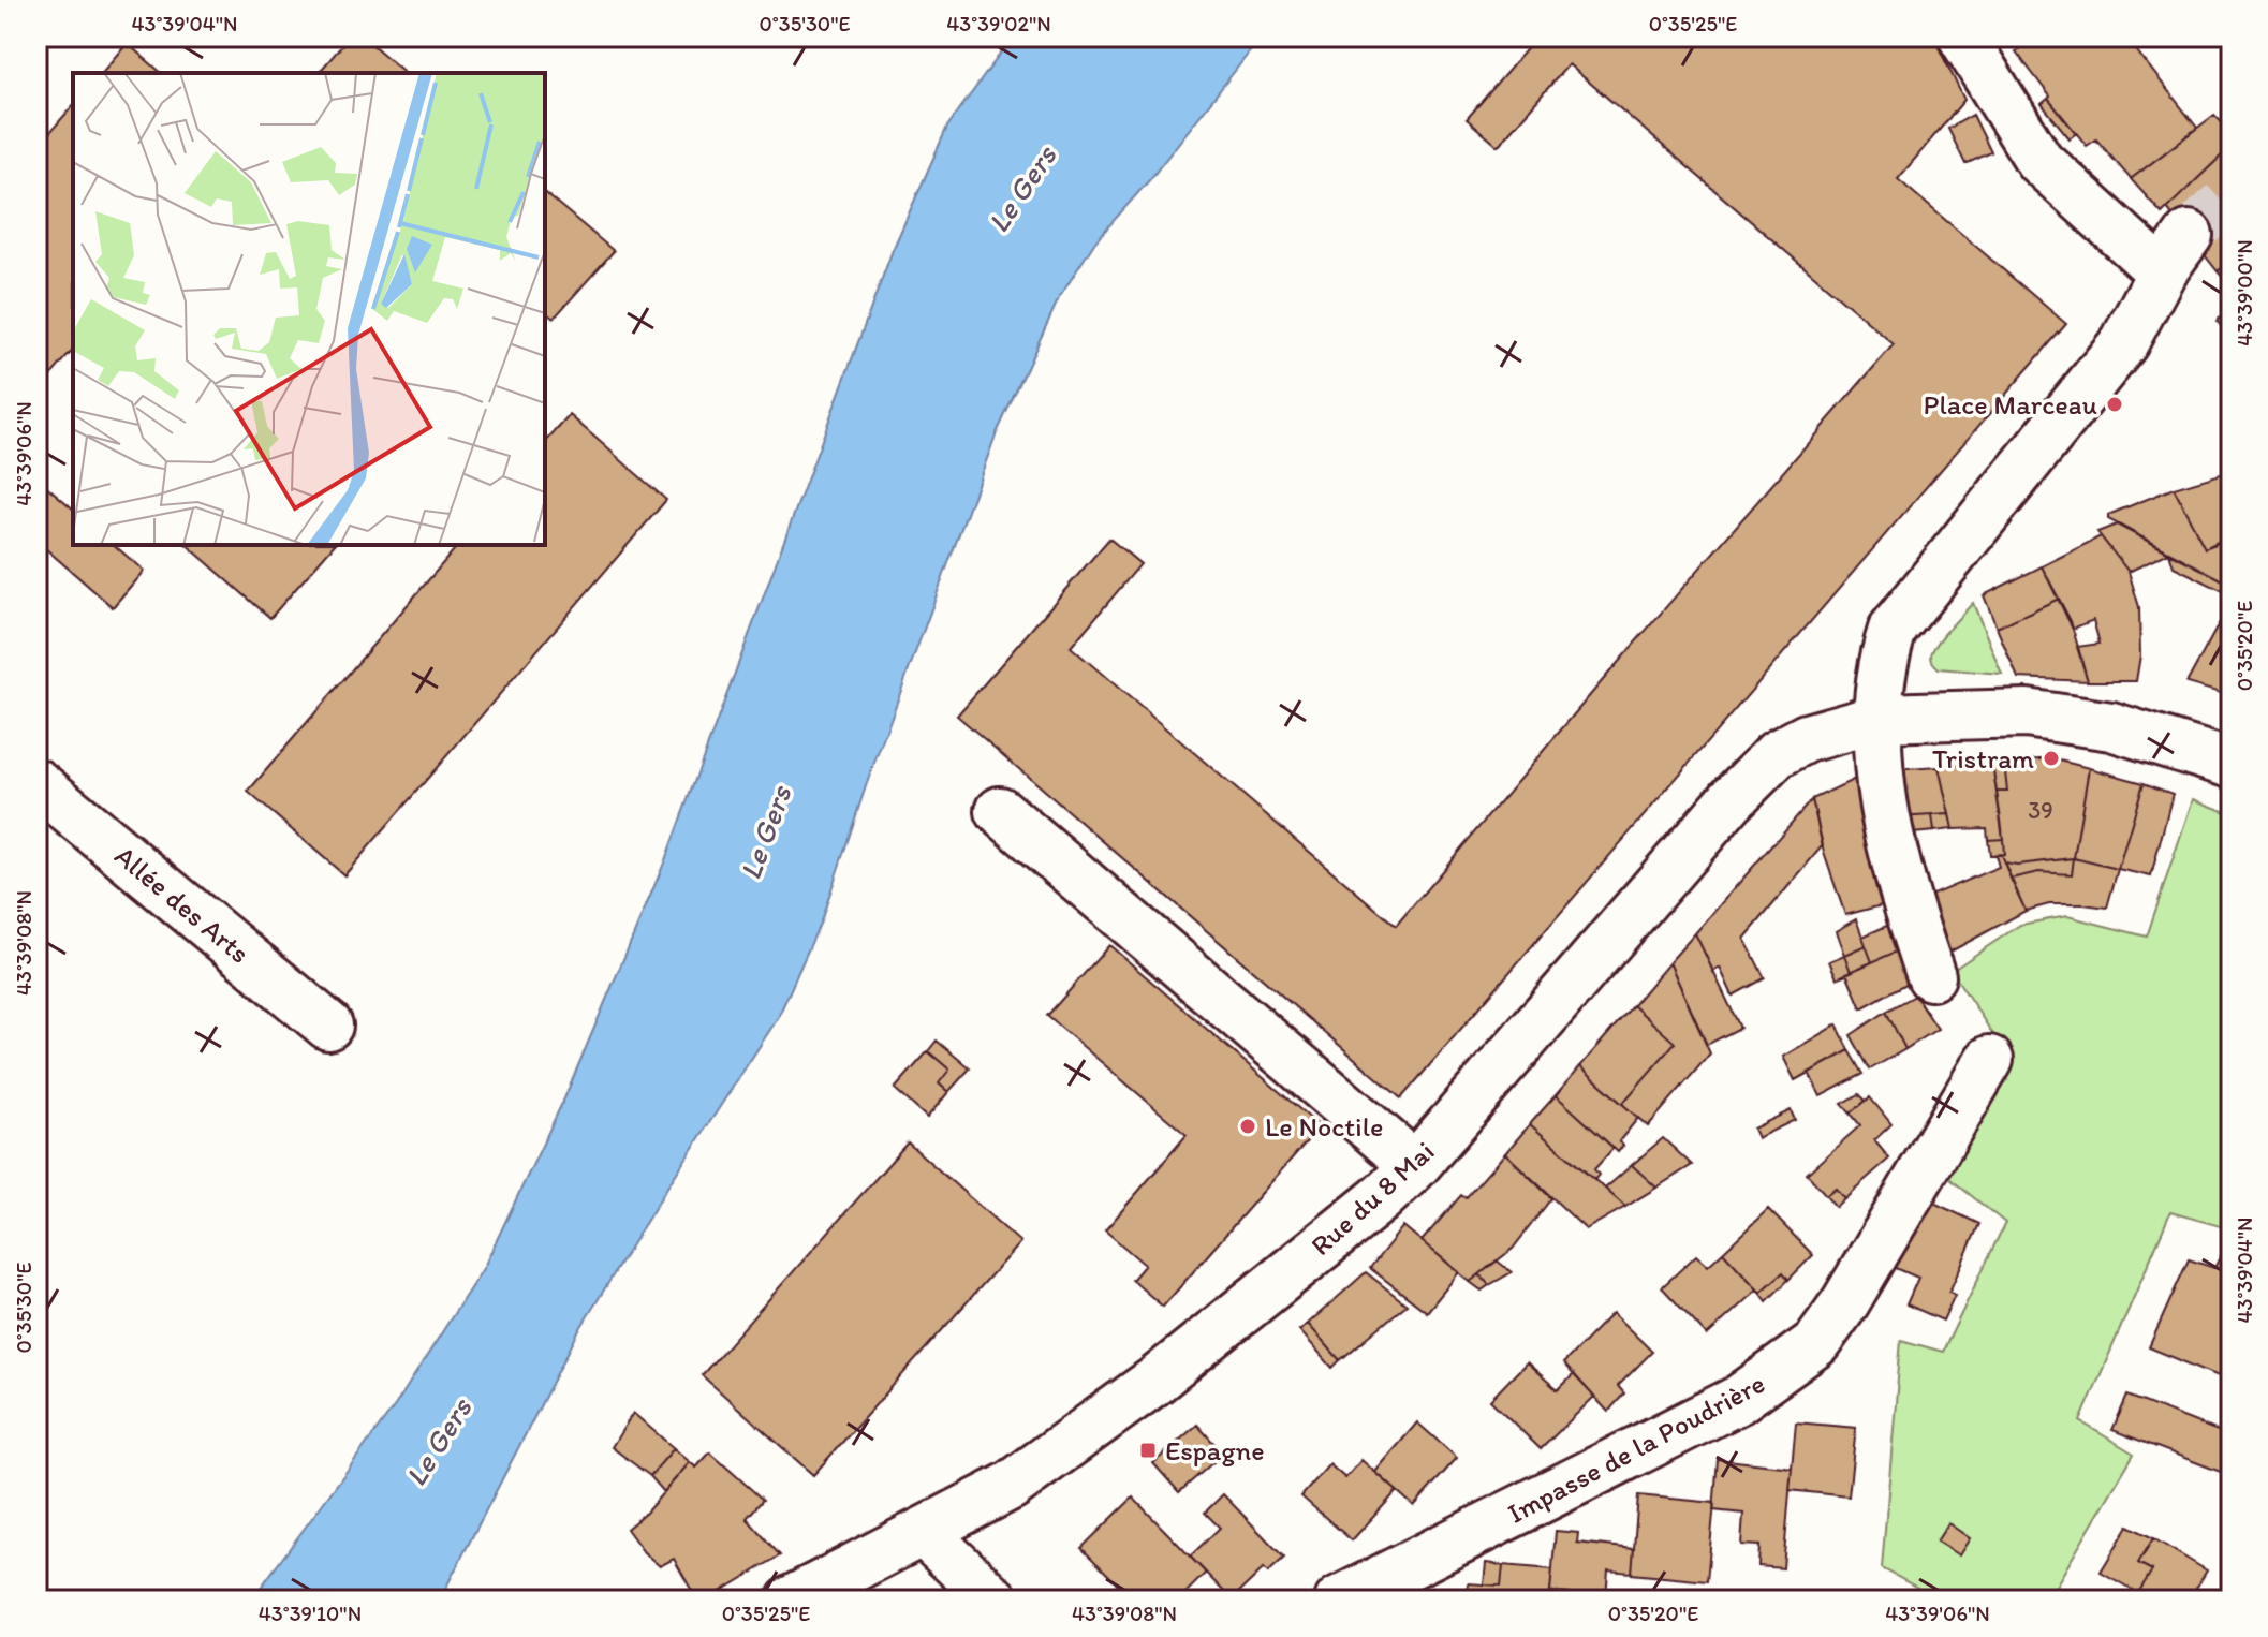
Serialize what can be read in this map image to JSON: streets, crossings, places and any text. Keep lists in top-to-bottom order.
{
  "streets": {
    "street": ["Allée des Arts", "Rue du 8 Mai", "Impasse de la Poudrière"]
  },
  "water": ["Le Gers"],
  "places": {
    "other": ["Place Marceau", "Tristram", "Le Noctile"],
    "transit": ["Espagne"]
  },
  "house_numbers": ["39"],
  "coordinates": [
    "43°39'04\"N",
    "0°35'30\"E",
    "43°39'02\"N",
    "0°35'25\"E",
    "43°39'00\"N",
    "43°39'06\"N",
    "0°35'20\"E",
    "43°39'08\"N",
    "43°39'10\"N"
  ]
}
